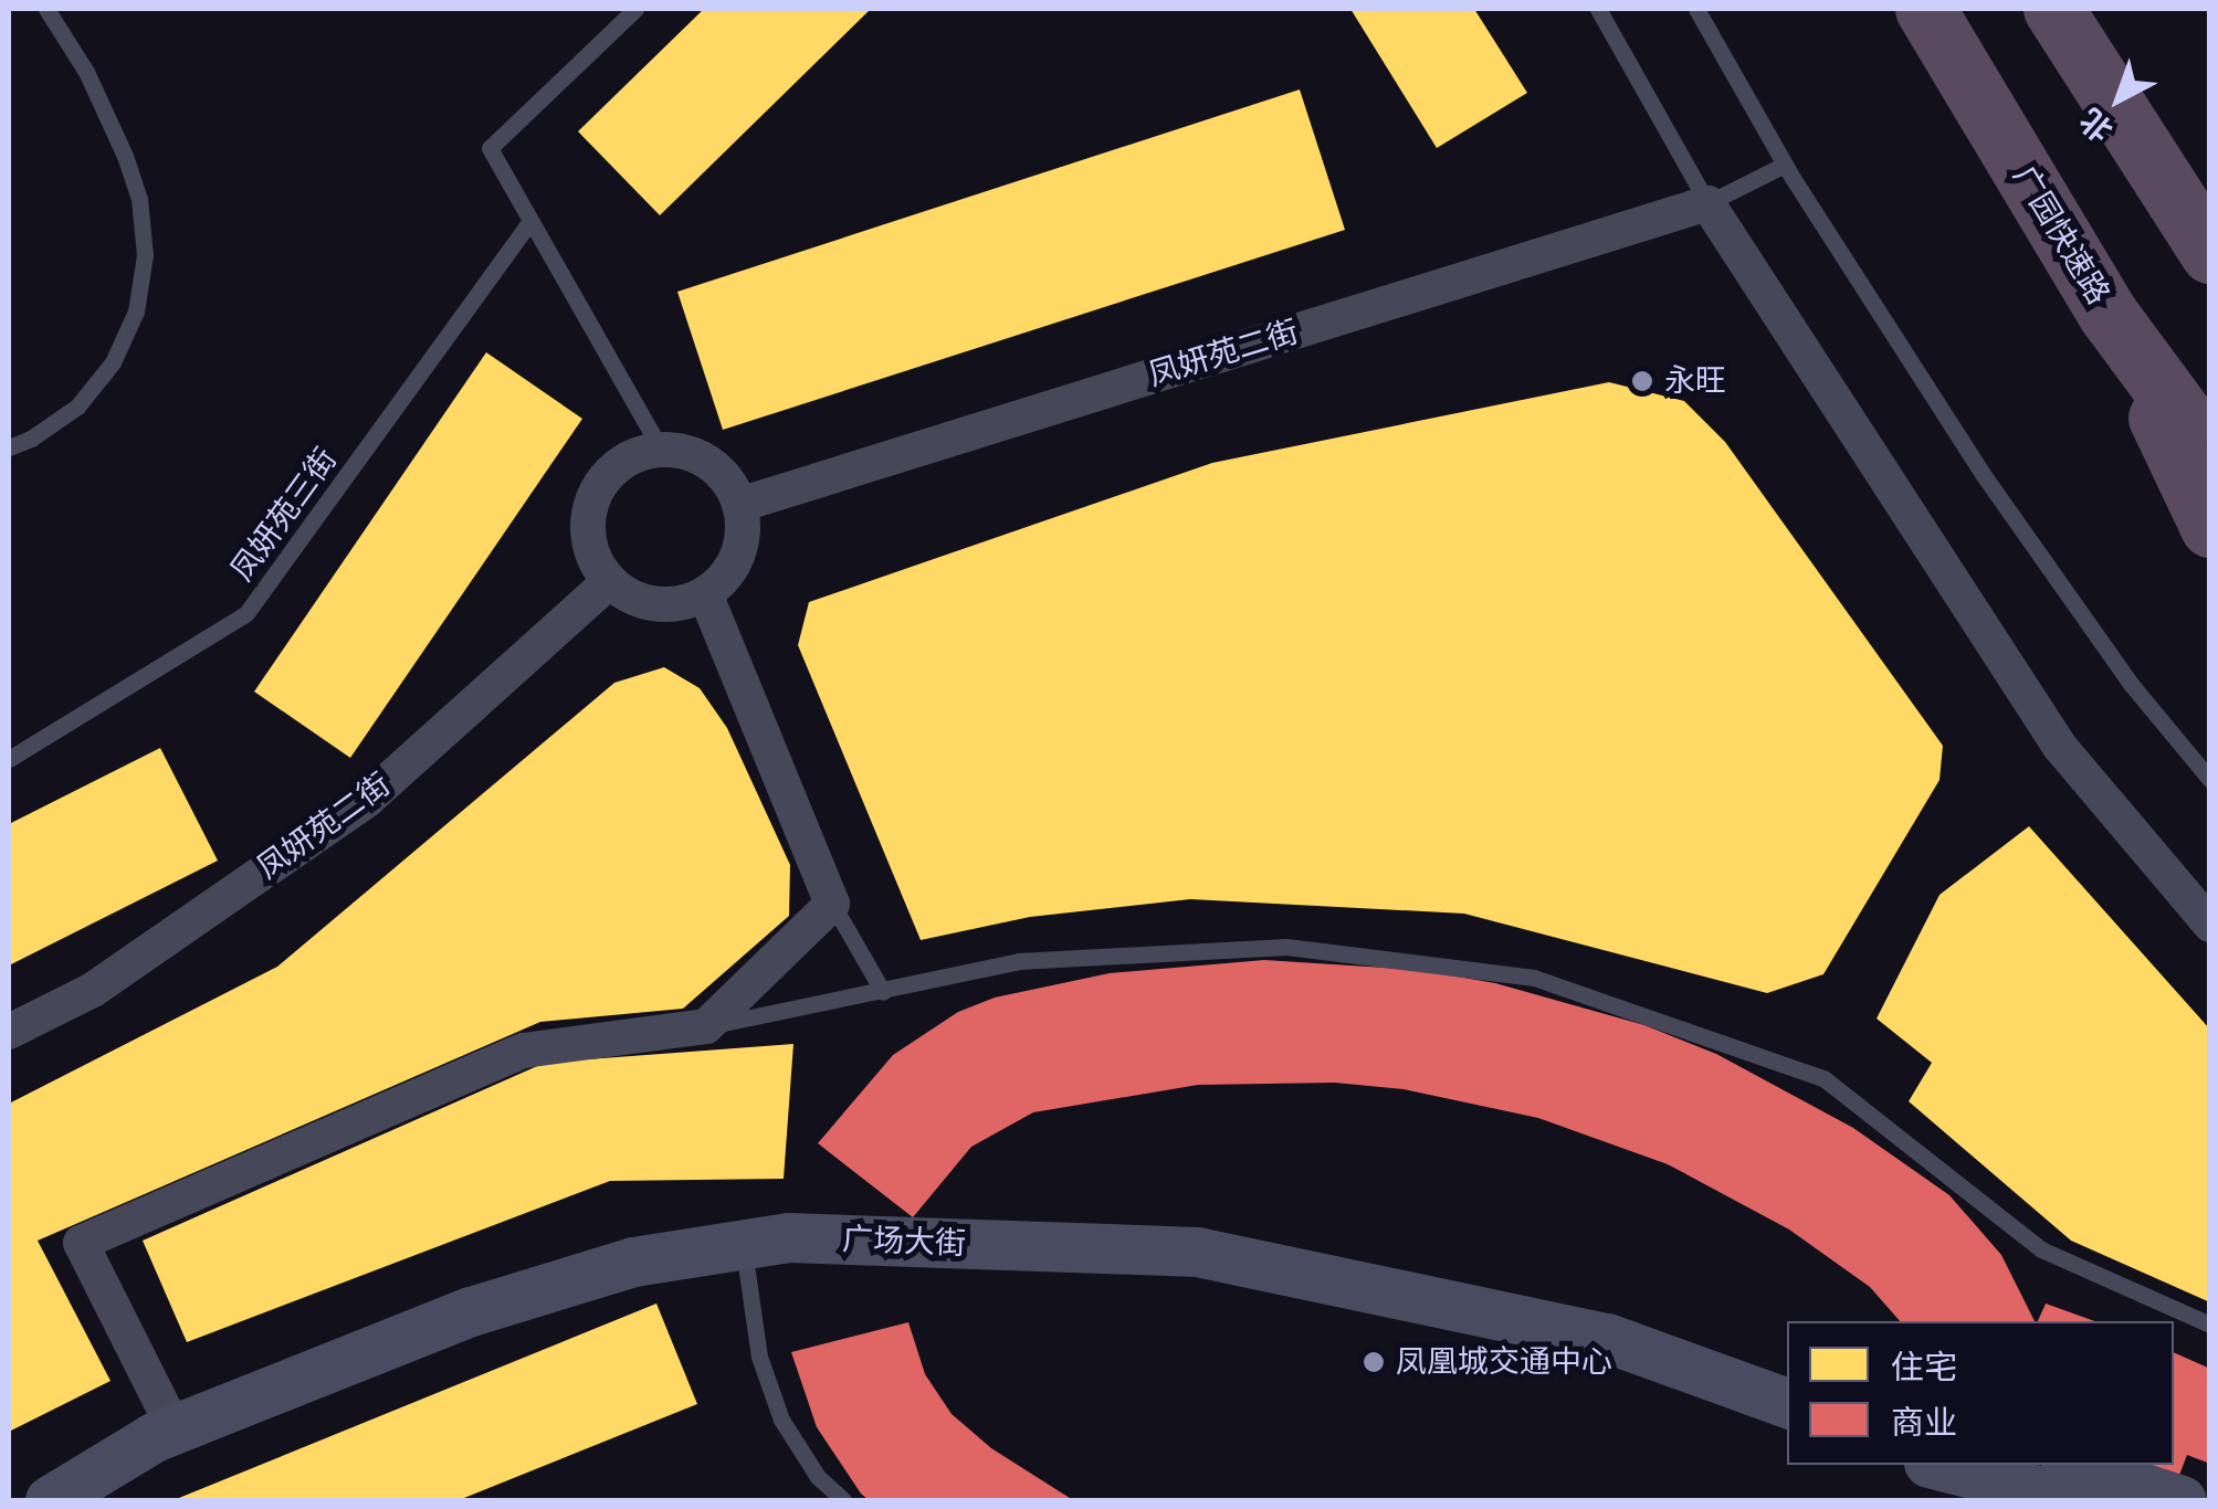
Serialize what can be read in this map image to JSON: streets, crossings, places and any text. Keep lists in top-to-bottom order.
{
  "streets": {
    "highway": ["广园快速路"],
    "street": ["凤妍苑二街", "广场大街"],
    "lane": ["凤妍苑三街"]
  },
  "places": ["永旺", "凤凰城交通中心"],
  "legend": ["住宅", "商业"],
  "north": "bottom left"
}
